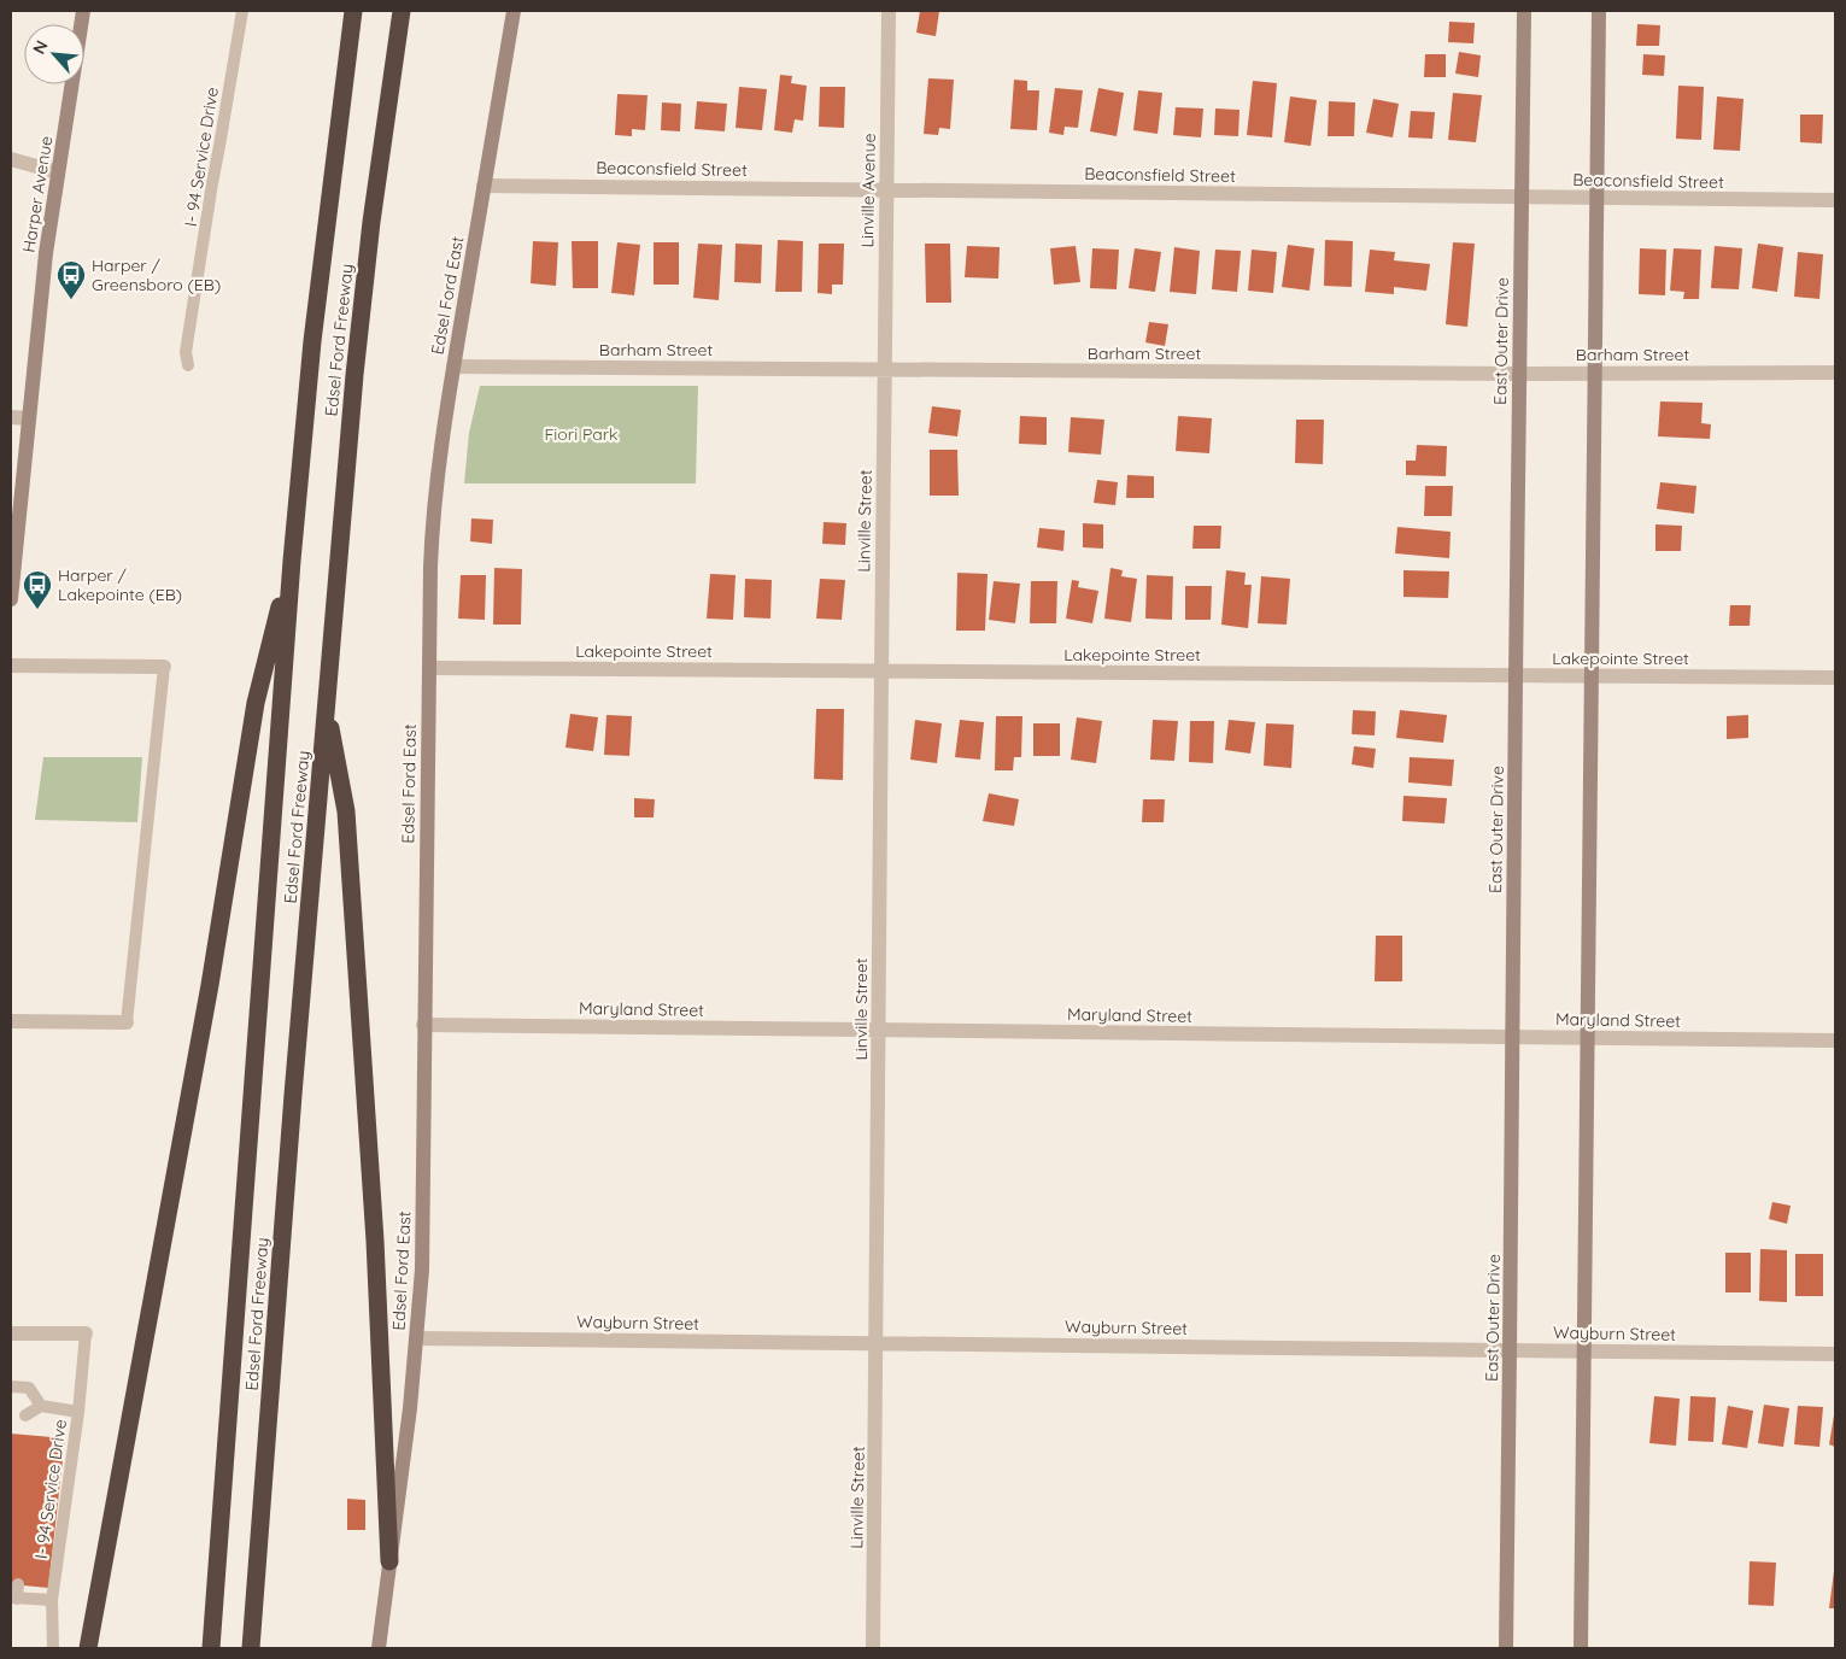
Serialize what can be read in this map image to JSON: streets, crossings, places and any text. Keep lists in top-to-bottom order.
{
  "streets": {
    "highway": ["Edsel Ford Freeway"],
    "street": [
      "Beaconsfield Street",
      "Linville Avenue",
      "Harper Avenue",
      "Edsel Ford East",
      "East Outer Drive",
      "Barham Street",
      "Linville Street",
      "Lakepointe Street",
      "Maryland Street",
      "Wayburn Street"
    ],
    "lane": ["I- 94 Service Drive"]
  },
  "crossings": [
    ["Beaconsfield Street", "Linville Avenue"],
    ["Beaconsfield Street", "Edsel Ford East"],
    ["Beaconsfield Street", "East Outer Drive"],
    ["Linville Avenue", "Barham Street"],
    ["Linville Avenue", "Linville Street"],
    ["Edsel Ford East", "Barham Street"],
    ["Edsel Ford East", "Lakepointe Street"],
    ["Edsel Ford East", "Maryland Street"],
    ["Edsel Ford East", "Wayburn Street"],
    ["East Outer Drive", "Barham Street"],
    ["East Outer Drive", "Lakepointe Street"],
    ["East Outer Drive", "Maryland Street"],
    ["East Outer Drive", "Wayburn Street"],
    ["Barham Street", "Linville Street"],
    ["Linville Street", "Lakepointe Street"],
    ["Linville Street", "Maryland Street"],
    ["Linville Street", "Wayburn Street"]
  ],
  "parks": ["Fiori Park"],
  "places": {
    "bus stop": ["Harper / Greensboro (EB)", "Harper / Lakepointe (EB)"]
  },
  "north": "top left"
}
